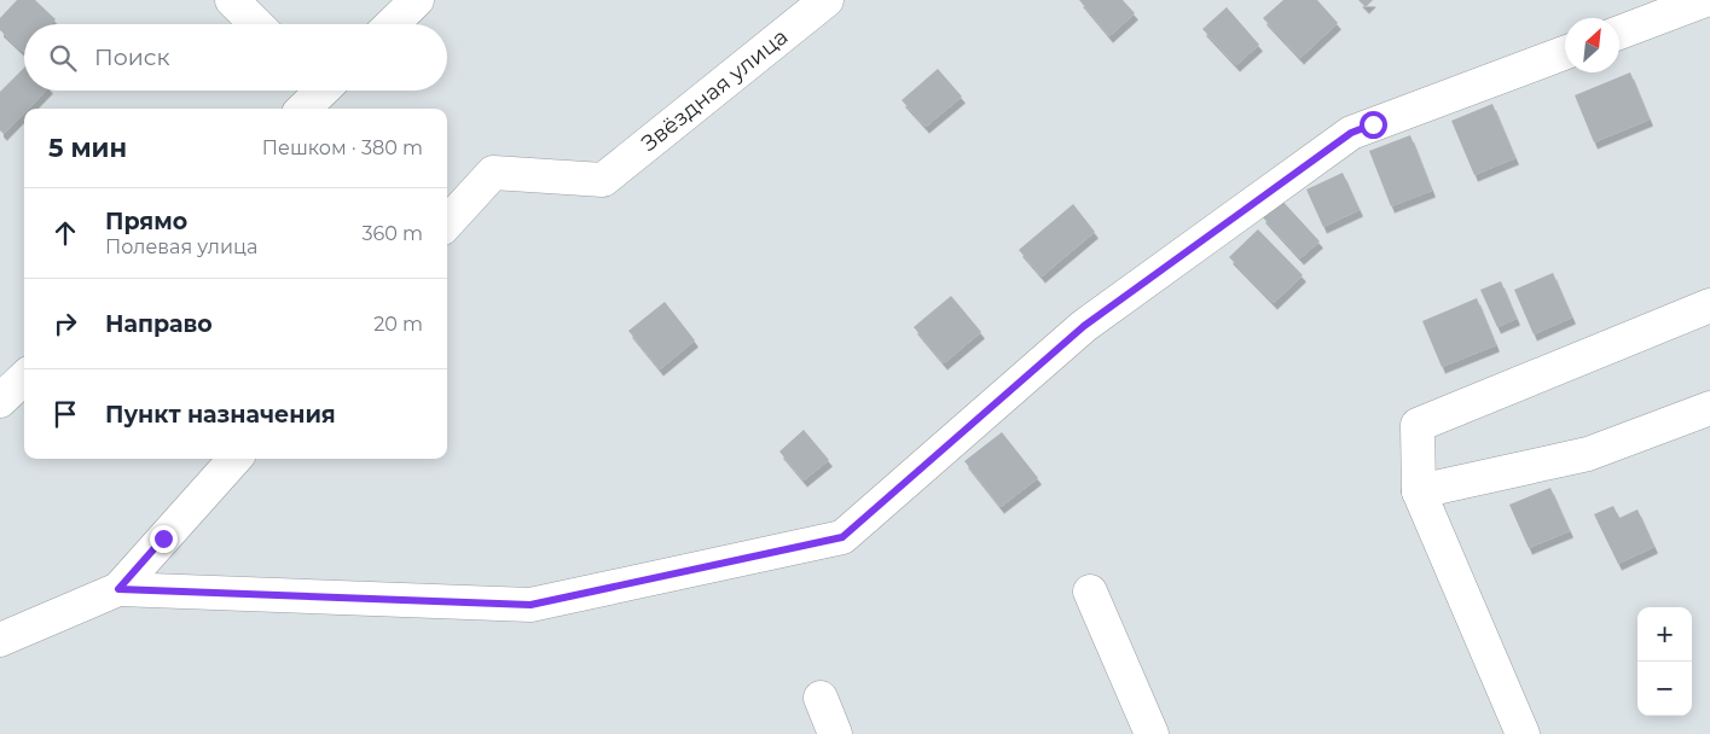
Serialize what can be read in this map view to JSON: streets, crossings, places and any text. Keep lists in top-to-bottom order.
{
  "streets": {
    "street": ["Звёздная улица"]
  },
  "north": "top right",
  "page": {
    "search": "Поиск",
    "heading": ["5 мин", "Пешком · 380 m"],
    "list": [
      ["Прямо", "Полевая улица", "360 m"],
      ["Направо", "20 m"],
      "Пункт назначения"
    ],
    "map_buttons": ["+", "−"]
  }
}
